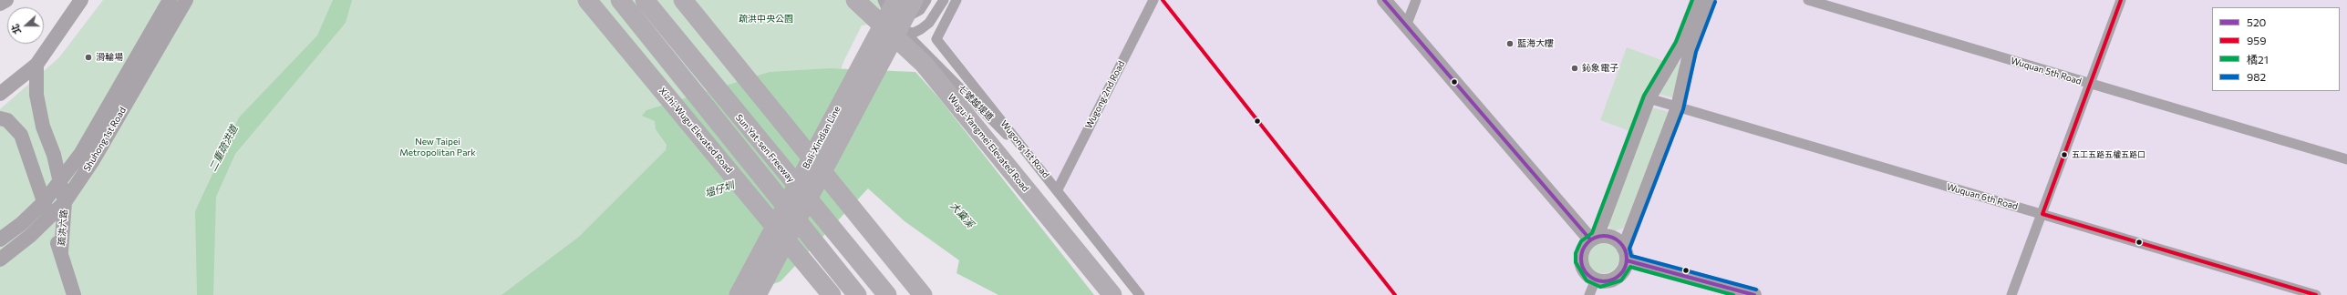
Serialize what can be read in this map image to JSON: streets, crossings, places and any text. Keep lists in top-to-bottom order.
{
  "streets": {
    "highway": [
      "Xizhi-Wugu Elevated Road",
      "Bali-Xindian Line",
      "Wugu-Yangmei Elevated Road",
      "Sun Yat-sen Freeway"
    ],
    "street": [
      "Wuquan 5th Road",
      "Wugong 2nd Road",
      "七號越堤道",
      "Shuhong 1st Road",
      "Wugong 1st Road",
      "Wuquan 6th Road",
      "疏洪六路"
    ]
  },
  "crossings": [
    ["Wugong 2nd Road", "Wugong 1st Road"],
    ["七號越堤道", "Wugong 1st Road"],
    ["Shuhong 1st Road", "疏洪六路"]
  ],
  "water": ["二重疏洪道", "塭仔圳", "大窠溪"],
  "parks": ["疏洪中央公園", "New Taipei Metropolitan Park"],
  "places": [
    "藍海大樓",
    "滑輪場",
    "鈊象電子",
    "五工五路五權五路口"
  ],
  "lines": [
    "transit line 520",
    "transit line 959",
    "transit line 橘21",
    "transit line 982"
  ],
  "legend": [
    "520",
    "959",
    "橘21",
    "982"
  ],
  "north": "left"
}
